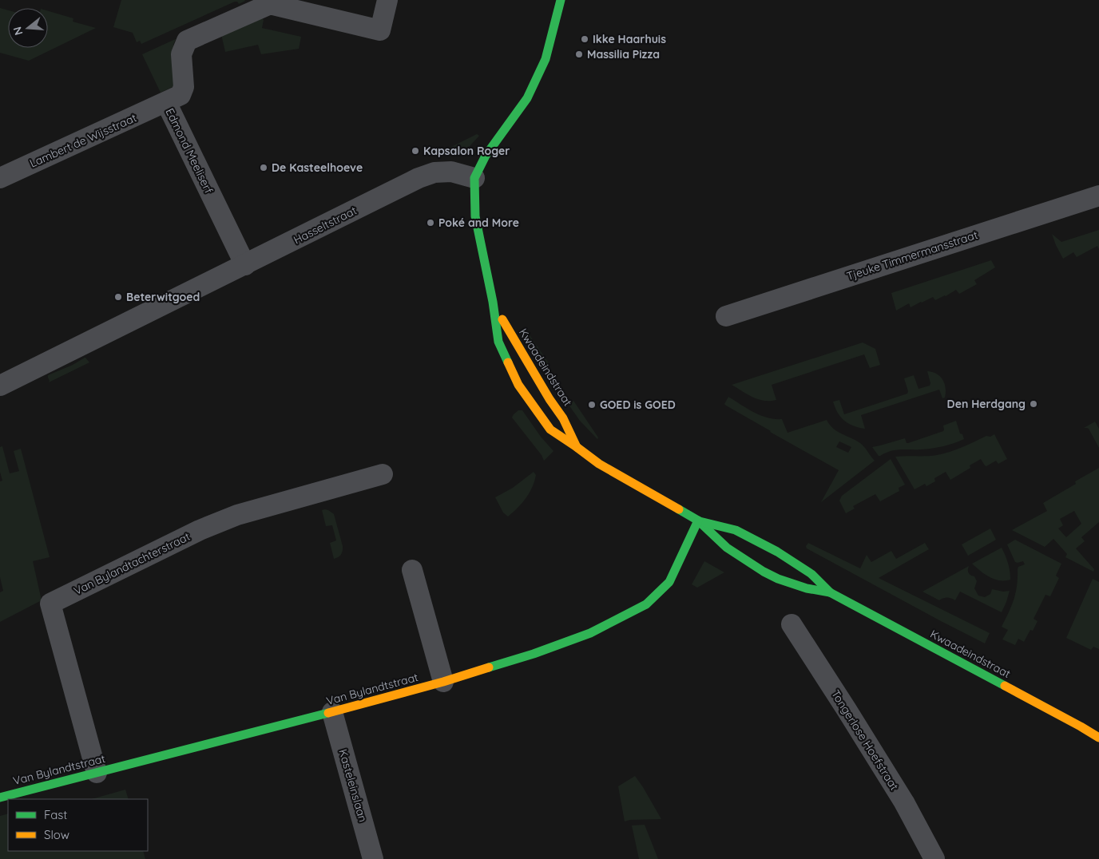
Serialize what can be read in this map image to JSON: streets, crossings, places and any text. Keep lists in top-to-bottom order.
{
  "streets": {
    "street": [
      "Lambert de Wijsstraat",
      "Edmond Meeliserf",
      "Hasseltstraat",
      "Tjeuke Timmermansstraat",
      "Kwaadeindstraat",
      "Van Bylandtachterstraat",
      "Van Bylandtstraat",
      "Tongerlose Hoefstraat",
      "Kasteleinslaan"
    ]
  },
  "crossings": [
    ["Lambert de Wijsstraat", "Edmond Meeliserf"],
    ["Edmond Meeliserf", "Hasseltstraat"],
    ["Hasseltstraat", "Kwaadeindstraat"],
    ["Kwaadeindstraat", "Van Bylandtstraat"],
    ["Van Bylandtachterstraat", "Van Bylandtstraat"],
    ["Van Bylandtstraat", "Kasteleinslaan"]
  ],
  "places": [
    "Ikke Haarhuis",
    "Massilia Pizza",
    "Kapsalon Roger",
    "De Kasteelhoeve",
    "Poké and More",
    "Beterwitgoed",
    "Den Herdgang",
    "GOED is GOED"
  ],
  "legend": ["Fast", "Slow"],
  "north": "left"
}
